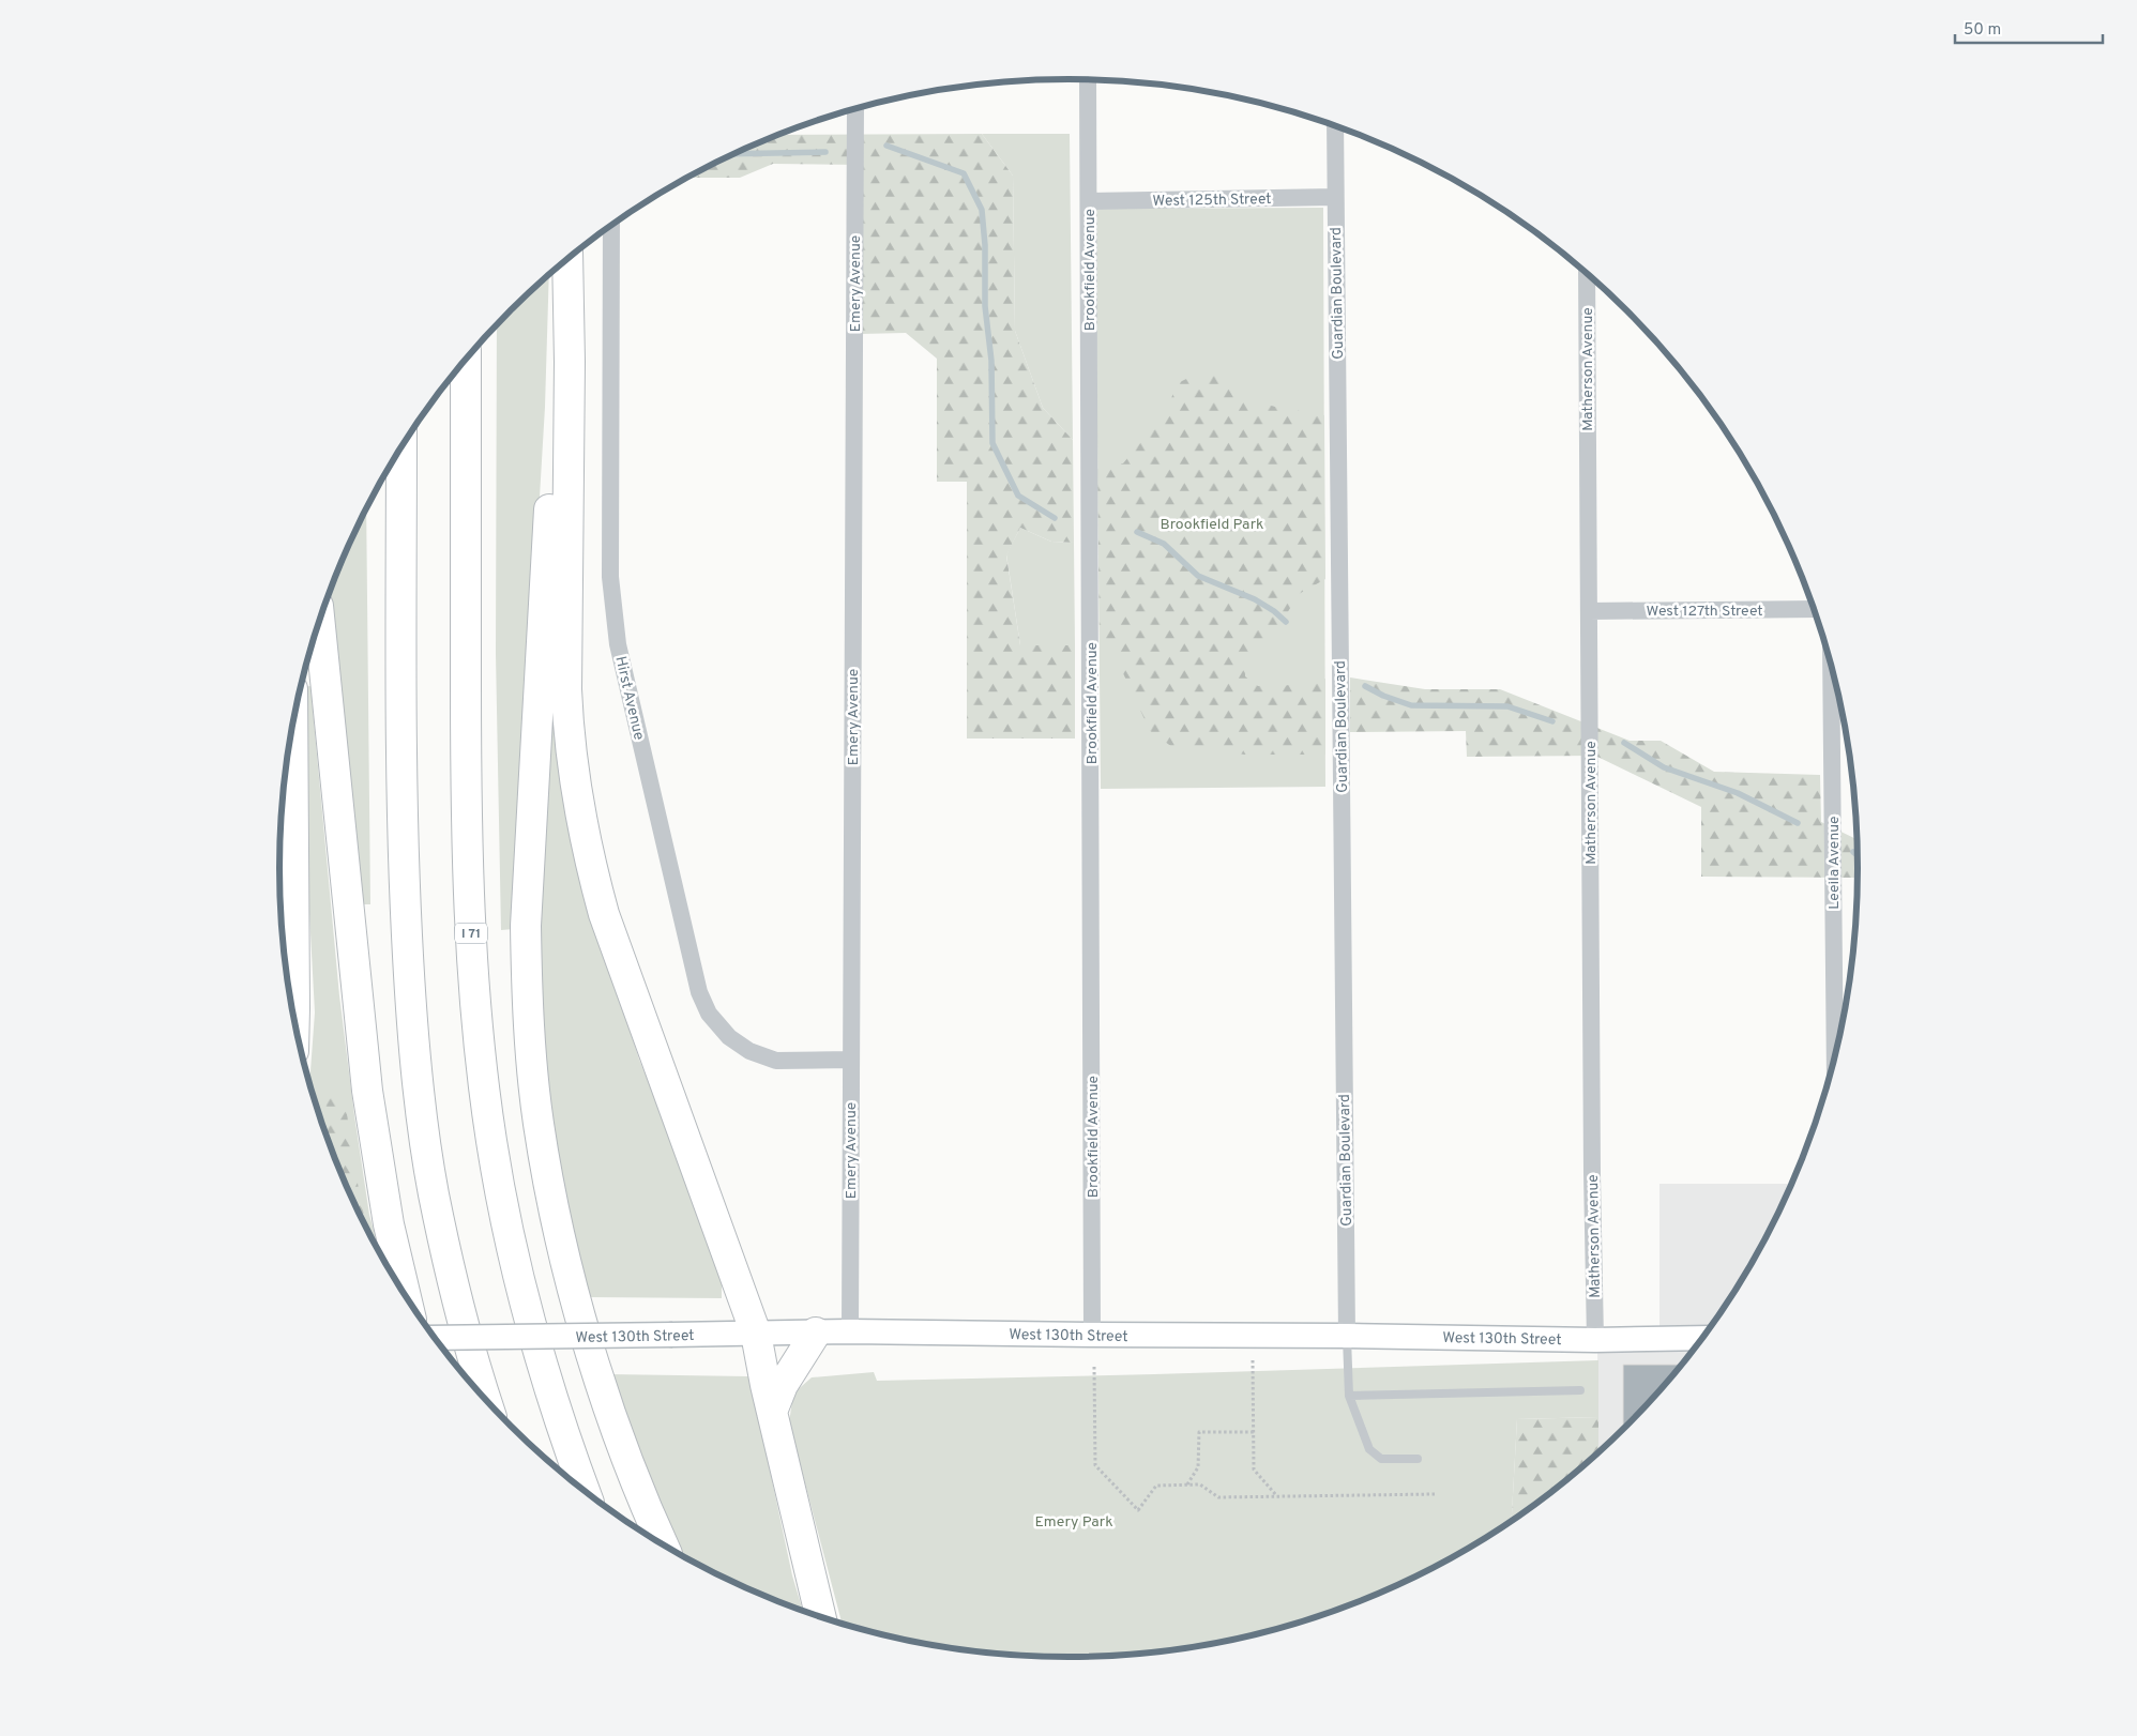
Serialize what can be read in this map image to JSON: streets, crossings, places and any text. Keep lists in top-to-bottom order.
{
  "streets": {
    "highway": ["I 71"],
    "main road": ["West 130th Street"],
    "street": [
      "West 125th Street",
      "Brookfield Avenue",
      "Emery Avenue",
      "Guardian Boulevard",
      "Matherson Avenue",
      "West 127th Street",
      "Hirst Avenue",
      "Leeila Avenue"
    ]
  },
  "crossings": [
    ["West 125th Street", "Brookfield Avenue"],
    ["West 125th Street", "Guardian Boulevard"],
    ["Brookfield Avenue", "West 130th Street"],
    ["Emery Avenue", "Hirst Avenue"],
    ["Emery Avenue", "West 130th Street"],
    ["Guardian Boulevard", "West 130th Street"],
    ["Matherson Avenue", "West 127th Street"],
    ["Matherson Avenue", "West 130th Street"]
  ],
  "parks": ["Brookfield Park", "Emery Park"],
  "scale_bar": "50 m"
}
